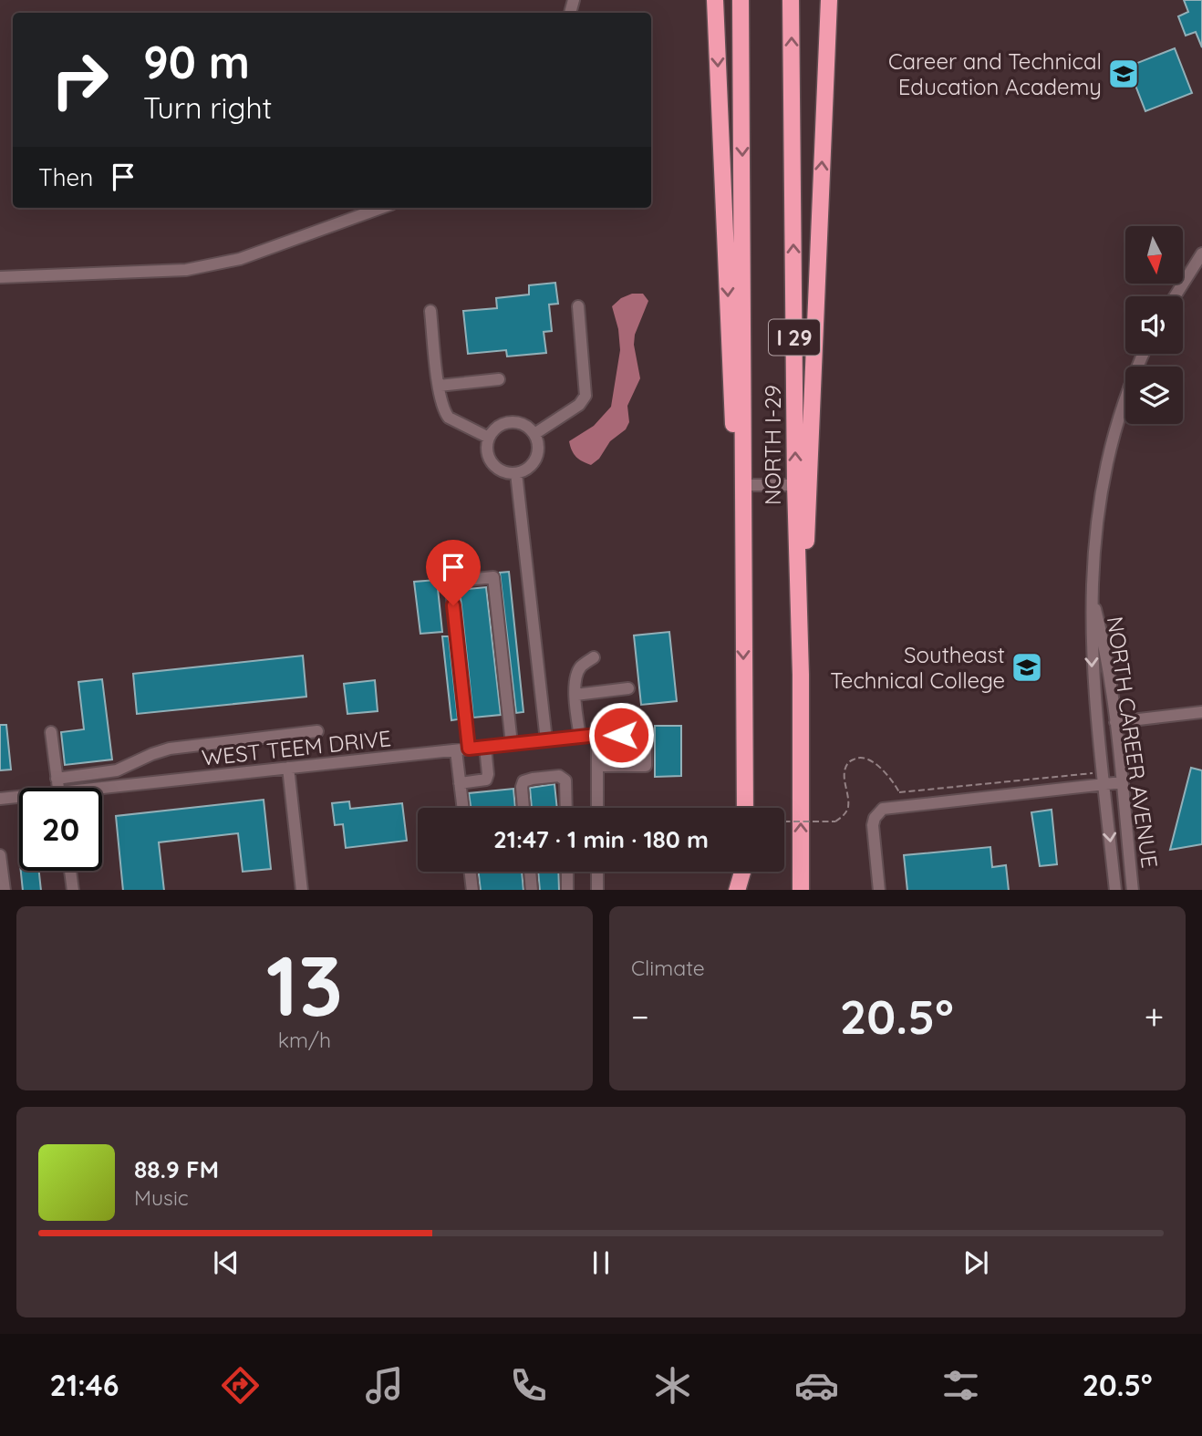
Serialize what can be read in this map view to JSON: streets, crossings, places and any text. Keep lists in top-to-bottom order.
{
  "streets": {
    "highway": ["I 29", "NORTH I-29"],
    "street": ["NORTH CAREER AVENUE", "WEST TEEM DRIVE"]
  },
  "places": {
    "school or university": ["Career and Technical Education Academy", "Southeast Technical College"]
  },
  "north": "bottom",
  "page": {
    "turn": ["90 m", "Turn right"],
    "then": "Then",
    "limit": "20",
    "trip": "21:47 · 1 min · 180 m",
    "tile": [
      ["13", "km/h"],
      "Climate"
    ],
    "heat": ["−", "20.5°", "+"],
    "song": ["88.9 FM", "Music"],
    "tabs": ["21:46", "20.5°"]
  }
}
